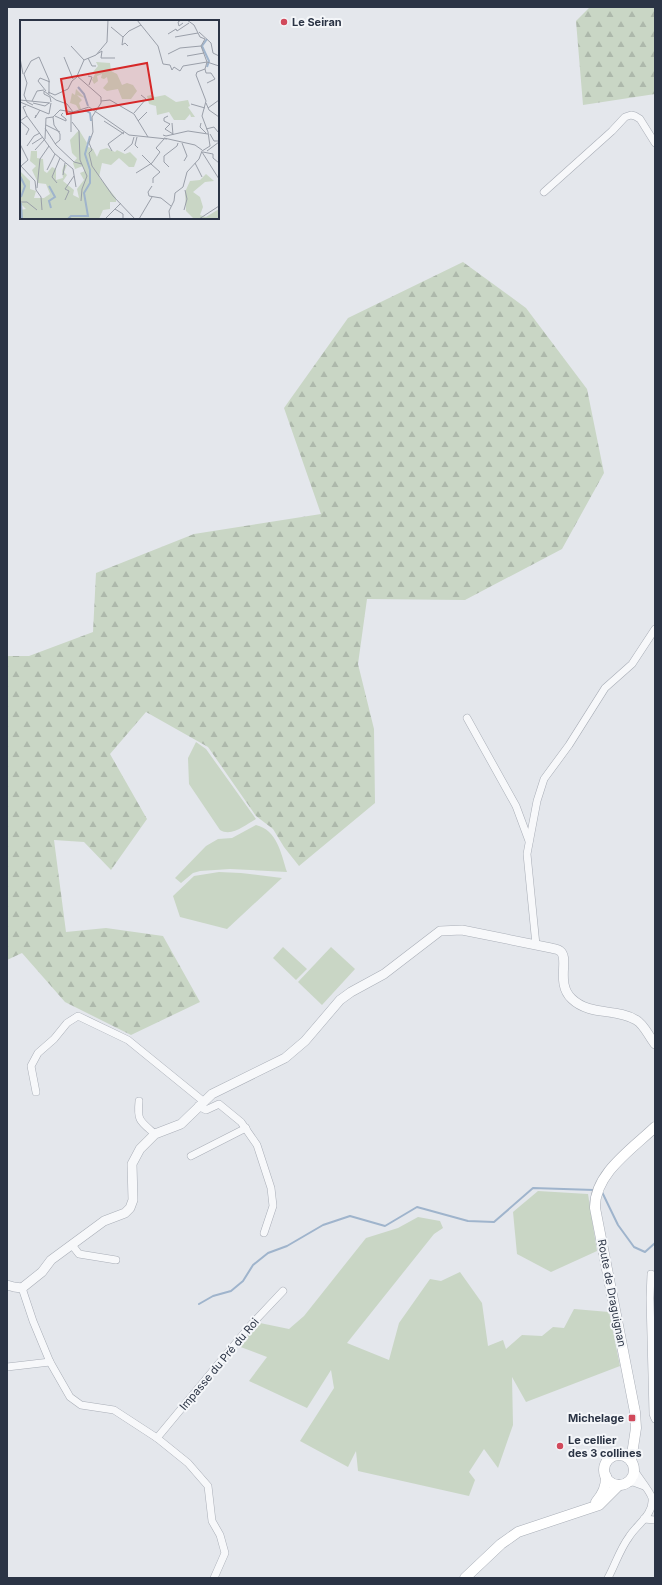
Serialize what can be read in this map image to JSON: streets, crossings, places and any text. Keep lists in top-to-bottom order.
{
  "streets": {
    "main road": ["Route de Draguignan"],
    "street": ["Impasse du Pré du Roi"]
  },
  "places": {
    "other": ["Le Seiran", "Le cellier des 3 collines"],
    "transit": ["Michelage"]
  }
}
